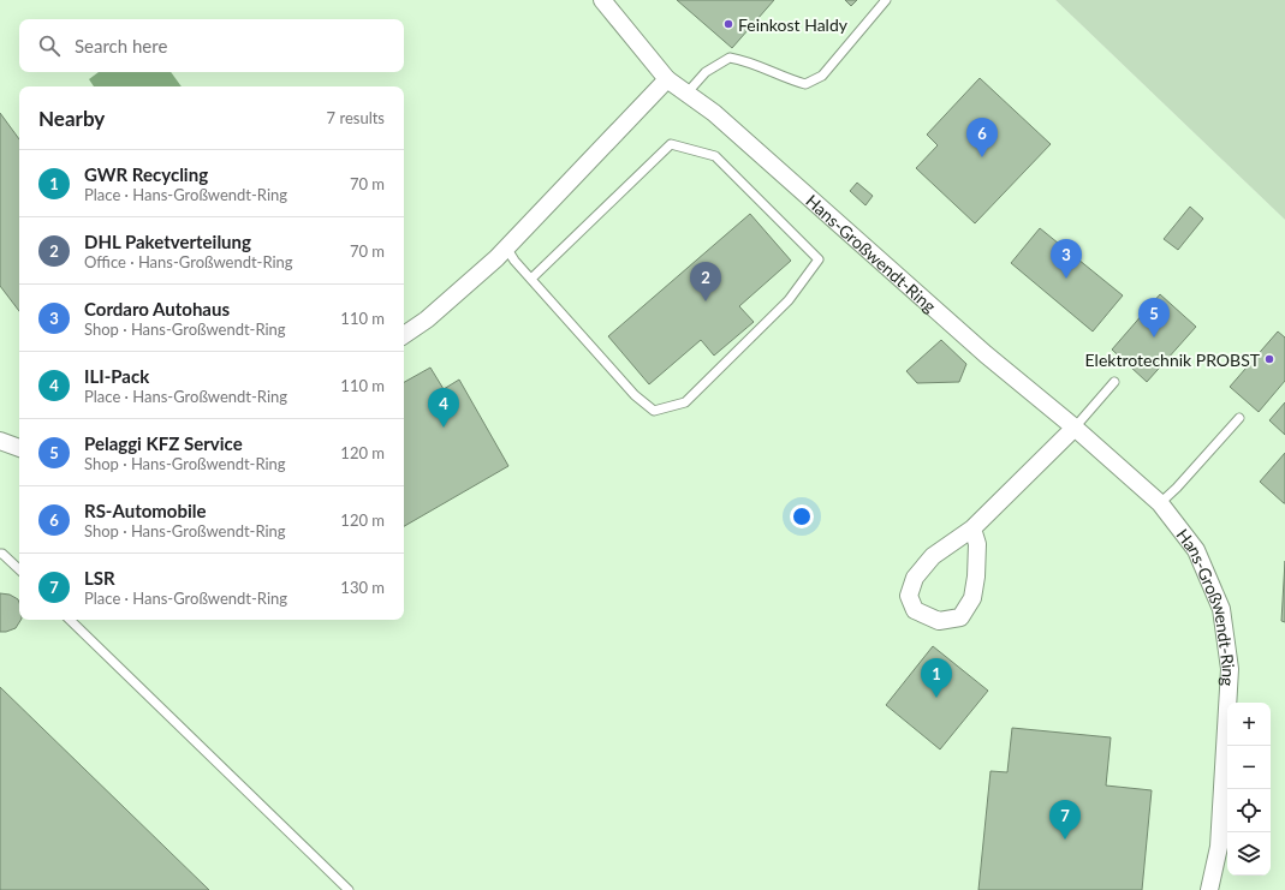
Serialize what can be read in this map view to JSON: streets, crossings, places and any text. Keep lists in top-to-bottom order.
{
  "streets": {
    "street": ["Hans-Großwendt-Ring"]
  },
  "places": ["Feinkost Haldy", "Elektrotechnik PROBST"],
  "page": {
    "search": "Search here",
    "heading": ["Nearby", "7 results"],
    "pins": [
      "6",
      "3",
      "2",
      "5",
      "4",
      "1",
      "7"
    ],
    "list": [
      {
        "mark": "1",
        "name": "GWR Recycling",
        "note": "Place · Hans-Großwendt-Ring",
        "value": "70 m"
      },
      {
        "mark": "2",
        "name": "DHL Paketverteilung",
        "note": "Office · Hans-Großwendt-Ring",
        "value": "70 m"
      },
      {
        "mark": "3",
        "name": "Cordaro Autohaus",
        "note": "Shop · Hans-Großwendt-Ring",
        "value": "110 m"
      },
      {
        "mark": "4",
        "name": "ILI-Pack",
        "note": "Place · Hans-Großwendt-Ring",
        "value": "110 m"
      },
      {
        "mark": "5",
        "name": "Pelaggi KFZ Service",
        "note": "Shop · Hans-Großwendt-Ring",
        "value": "120 m"
      },
      {
        "mark": "6",
        "name": "RS-Automobile",
        "note": "Shop · Hans-Großwendt-Ring",
        "value": "120 m"
      },
      {
        "mark": "7",
        "name": "LSR",
        "note": "Place · Hans-Großwendt-Ring",
        "value": "130 m"
      }
    ],
    "map_buttons": ["+", "−"]
  }
}
